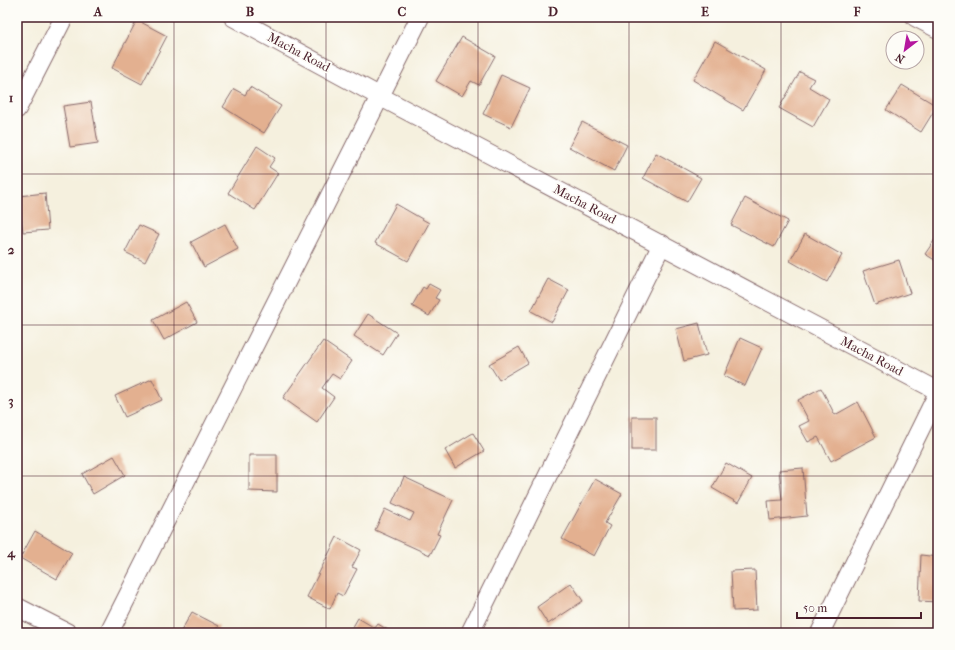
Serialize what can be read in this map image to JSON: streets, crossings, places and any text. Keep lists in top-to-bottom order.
{
  "streets": {
    "street": ["Macha Road"]
  },
  "scale_bar": "50 m",
  "north": "bottom left",
  "grid": {
    "columns": [
      "A",
      "B",
      "C",
      "D",
      "E",
      "F"
    ],
    "rows": [
      "1",
      "2",
      "3",
      "4"
    ]
  }
}
